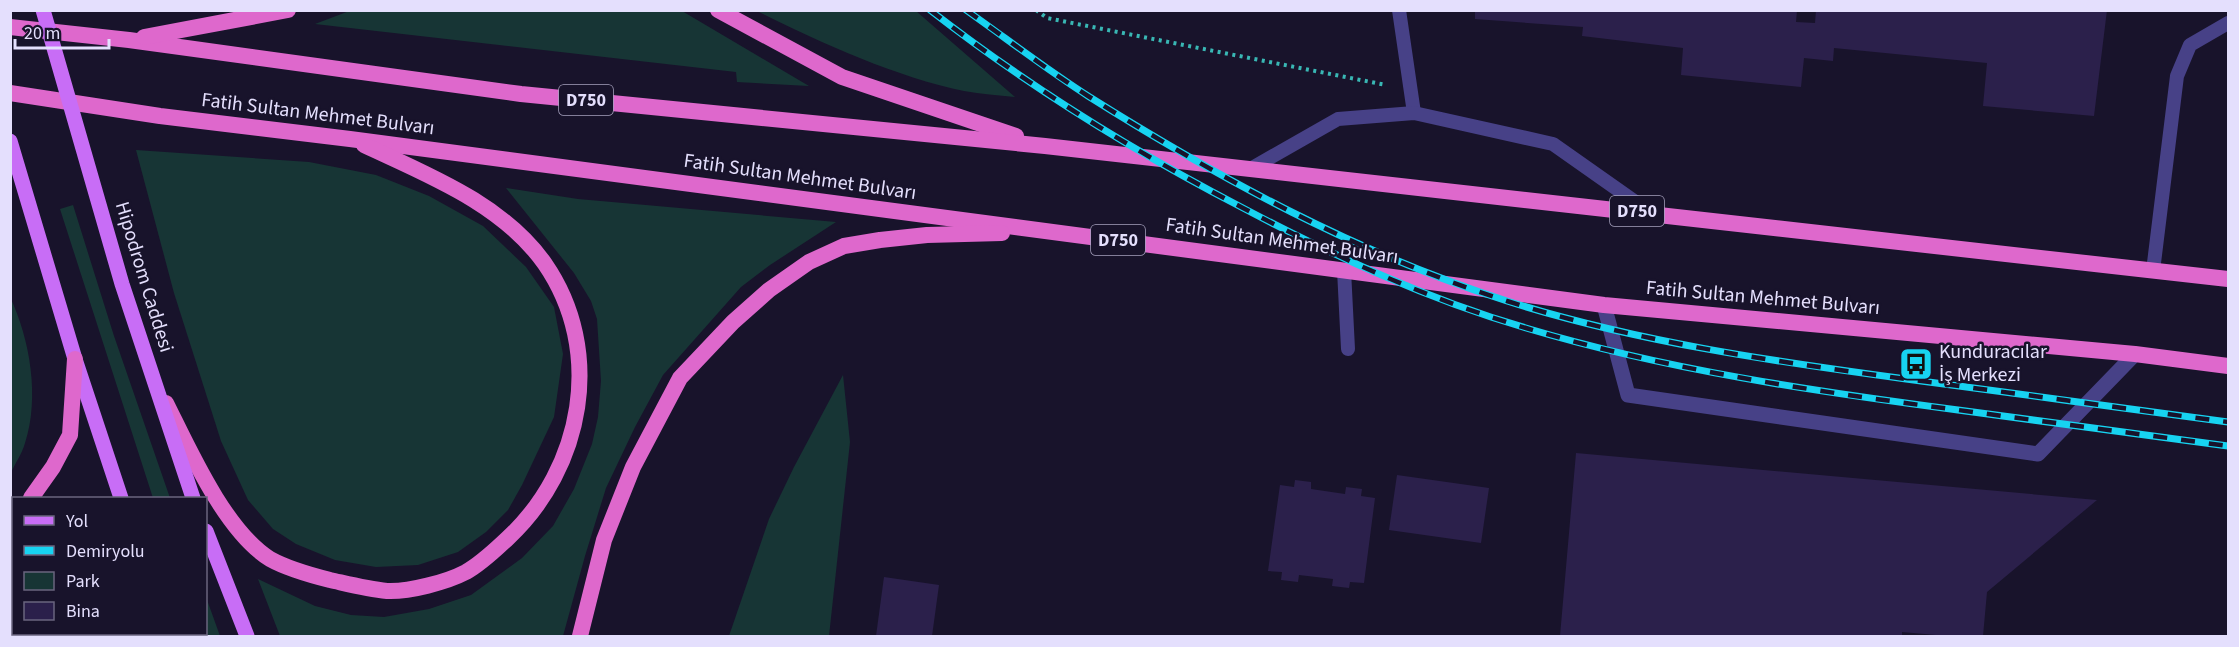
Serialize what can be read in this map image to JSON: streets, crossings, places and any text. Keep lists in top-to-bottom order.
{
  "streets": {
    "highway": ["D750", "Fatih Sultan Mehmet Bulvarı"],
    "main road": ["Hipodrom Caddesi"]
  },
  "places": {
    "bus stop": ["Kunduracılar İş Merkezi"]
  },
  "legend": [
    "Yol",
    "Demiryolu",
    "Park",
    "Bina"
  ],
  "scale_bar": "20 m"
}
